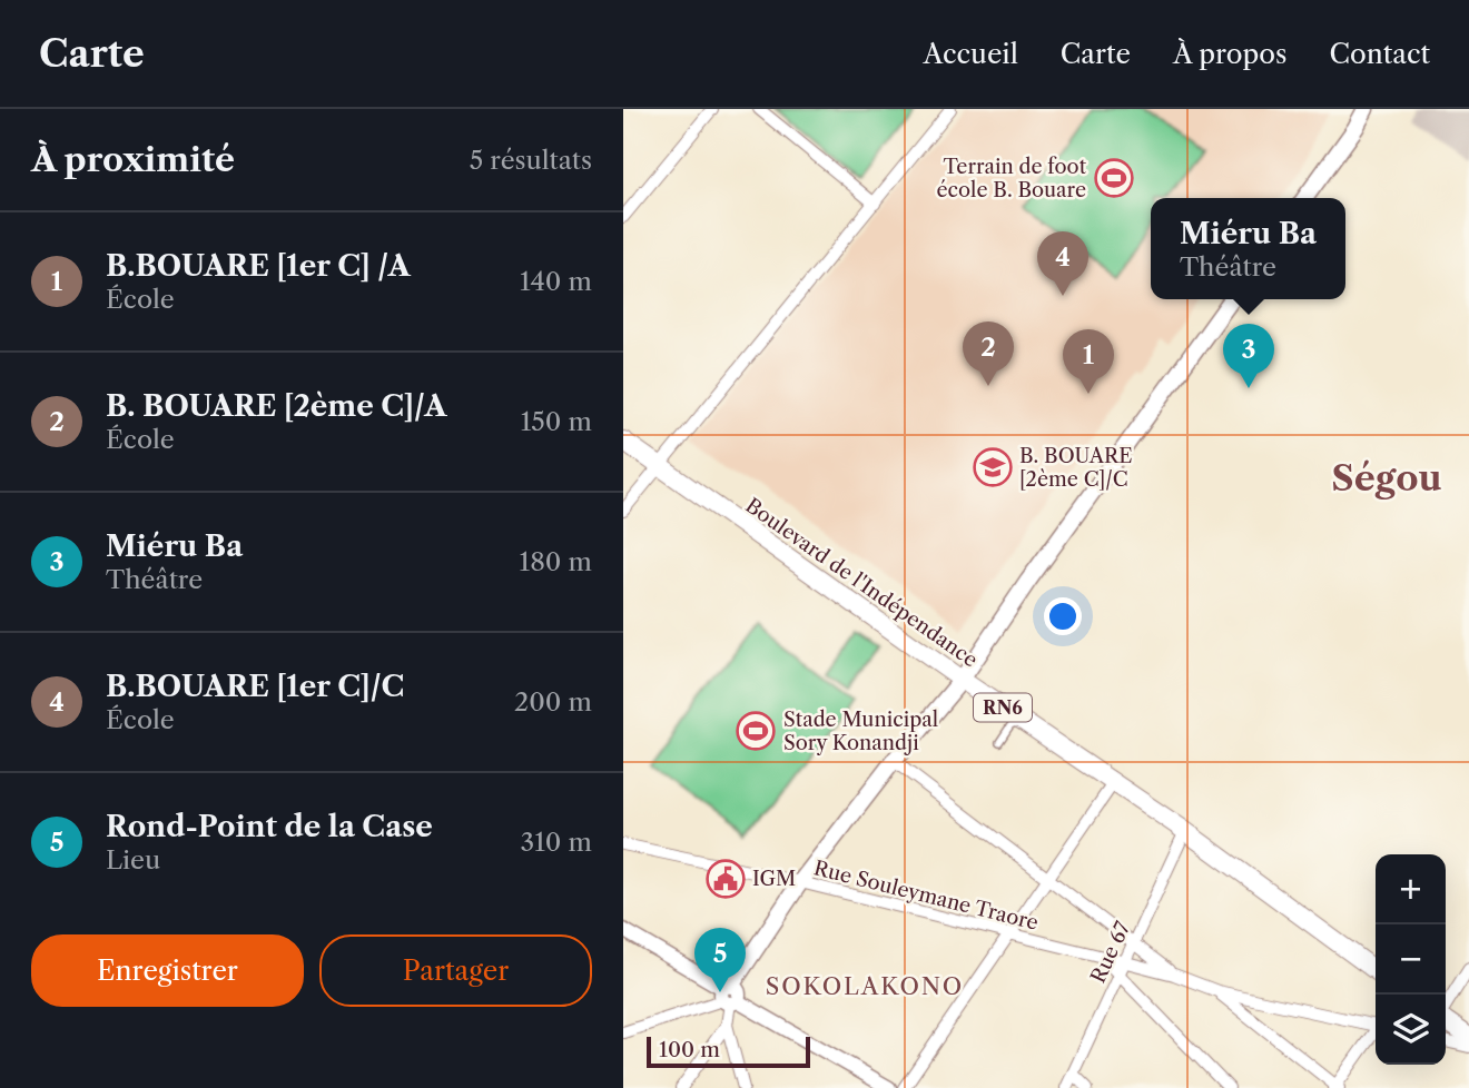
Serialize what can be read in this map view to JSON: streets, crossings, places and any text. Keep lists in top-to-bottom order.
{
  "streets": {
    "highway": ["Boulevard de l'Indépendance", "RN6"],
    "street": ["Rue Souleymane Traore", "Rue 67"]
  },
  "crossings": [
    ["Boulevard de l'Indépendance", "Rue 67"],
    ["Rue Souleymane Traore", "Rue 67"]
  ],
  "districts": ["Ségou", "SOKOLAKONO"],
  "places": {
    "sports": ["Terrain de foot école B. Bouare", "Stade Municipal Sory Konandji"],
    "school or university": ["B. BOUARE [2ème C]/C"],
    "public building": ["IGM"]
  },
  "scale_bar": "100 m",
  "page": {
    "header": "Carte",
    "nav": [
      "Accueil",
      "Carte",
      "À propos",
      "Contact"
    ],
    "heading": ["À proximité", "5 résultats"],
    "popup": ["Miéru Ba", "Théâtre"],
    "list": [
      {
        "mark": "1",
        "name": "B.BOUARE [1er C] /A",
        "note": "École",
        "value": "140 m"
      },
      {
        "mark": "2",
        "name": "B. BOUARE [2ème C]/A",
        "note": "École",
        "value": "150 m"
      },
      {
        "mark": "3",
        "name": "Miéru Ba",
        "note": "Théâtre",
        "value": "180 m"
      },
      {
        "mark": "4",
        "name": "B.BOUARE [1er C]/C",
        "note": "École",
        "value": "200 m"
      },
      {
        "mark": "5",
        "name": "Rond-Point de la Case",
        "note": "Lieu",
        "value": "310 m"
      }
    ],
    "pins": [
      "4",
      "2",
      "3",
      "1",
      "5"
    ],
    "map_buttons": ["+", "−"],
    "buttons": ["Enregistrer", "Partager"],
    "scale": "100 m"
  }
}
